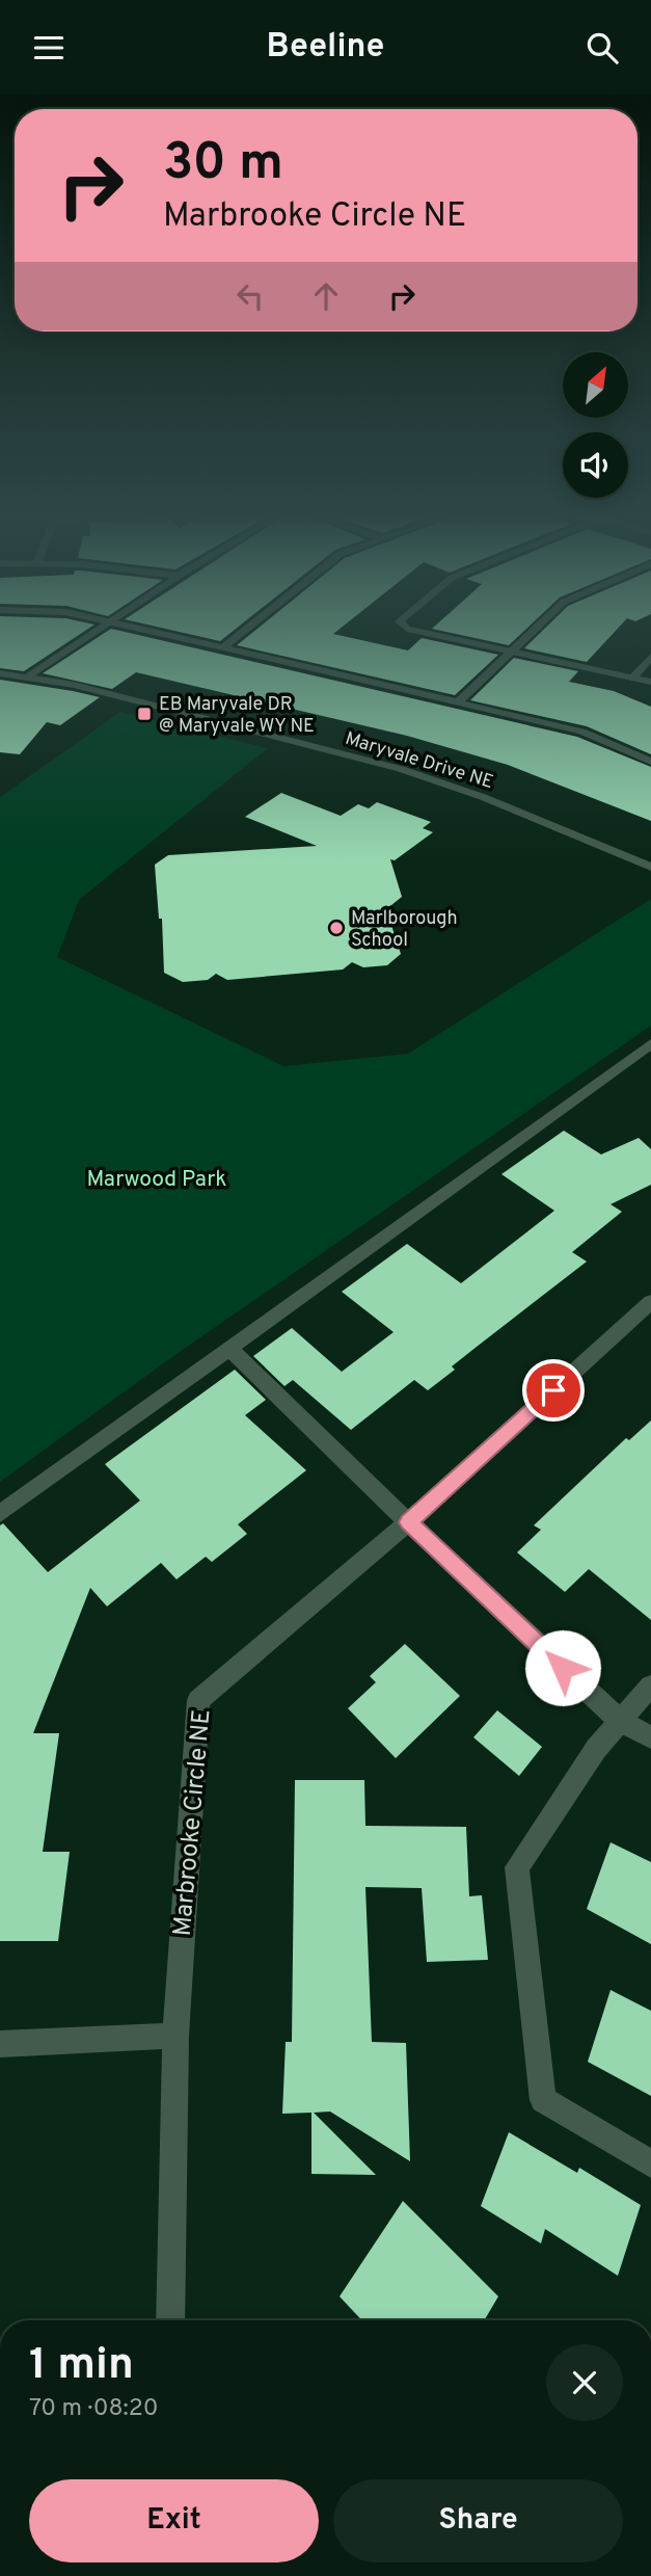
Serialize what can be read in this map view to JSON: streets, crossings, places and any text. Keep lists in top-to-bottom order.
{
  "streets": {
    "street": ["Maryvale Drive NE", "Marbrooke Circle NE"]
  },
  "parks": ["Marwood Park"],
  "places": {
    "transit": ["EB Maryvale DR @ Maryvale WY NE"],
    "other": ["Marlborough School"]
  },
  "north": "top right",
  "page": {
    "header": "Beeline",
    "turn": ["30 m", "Marbrooke Circle NE"],
    "heading": ["1 min", "70 m · 08:20"],
    "buttons": ["Exit", "Share"]
  }
}
